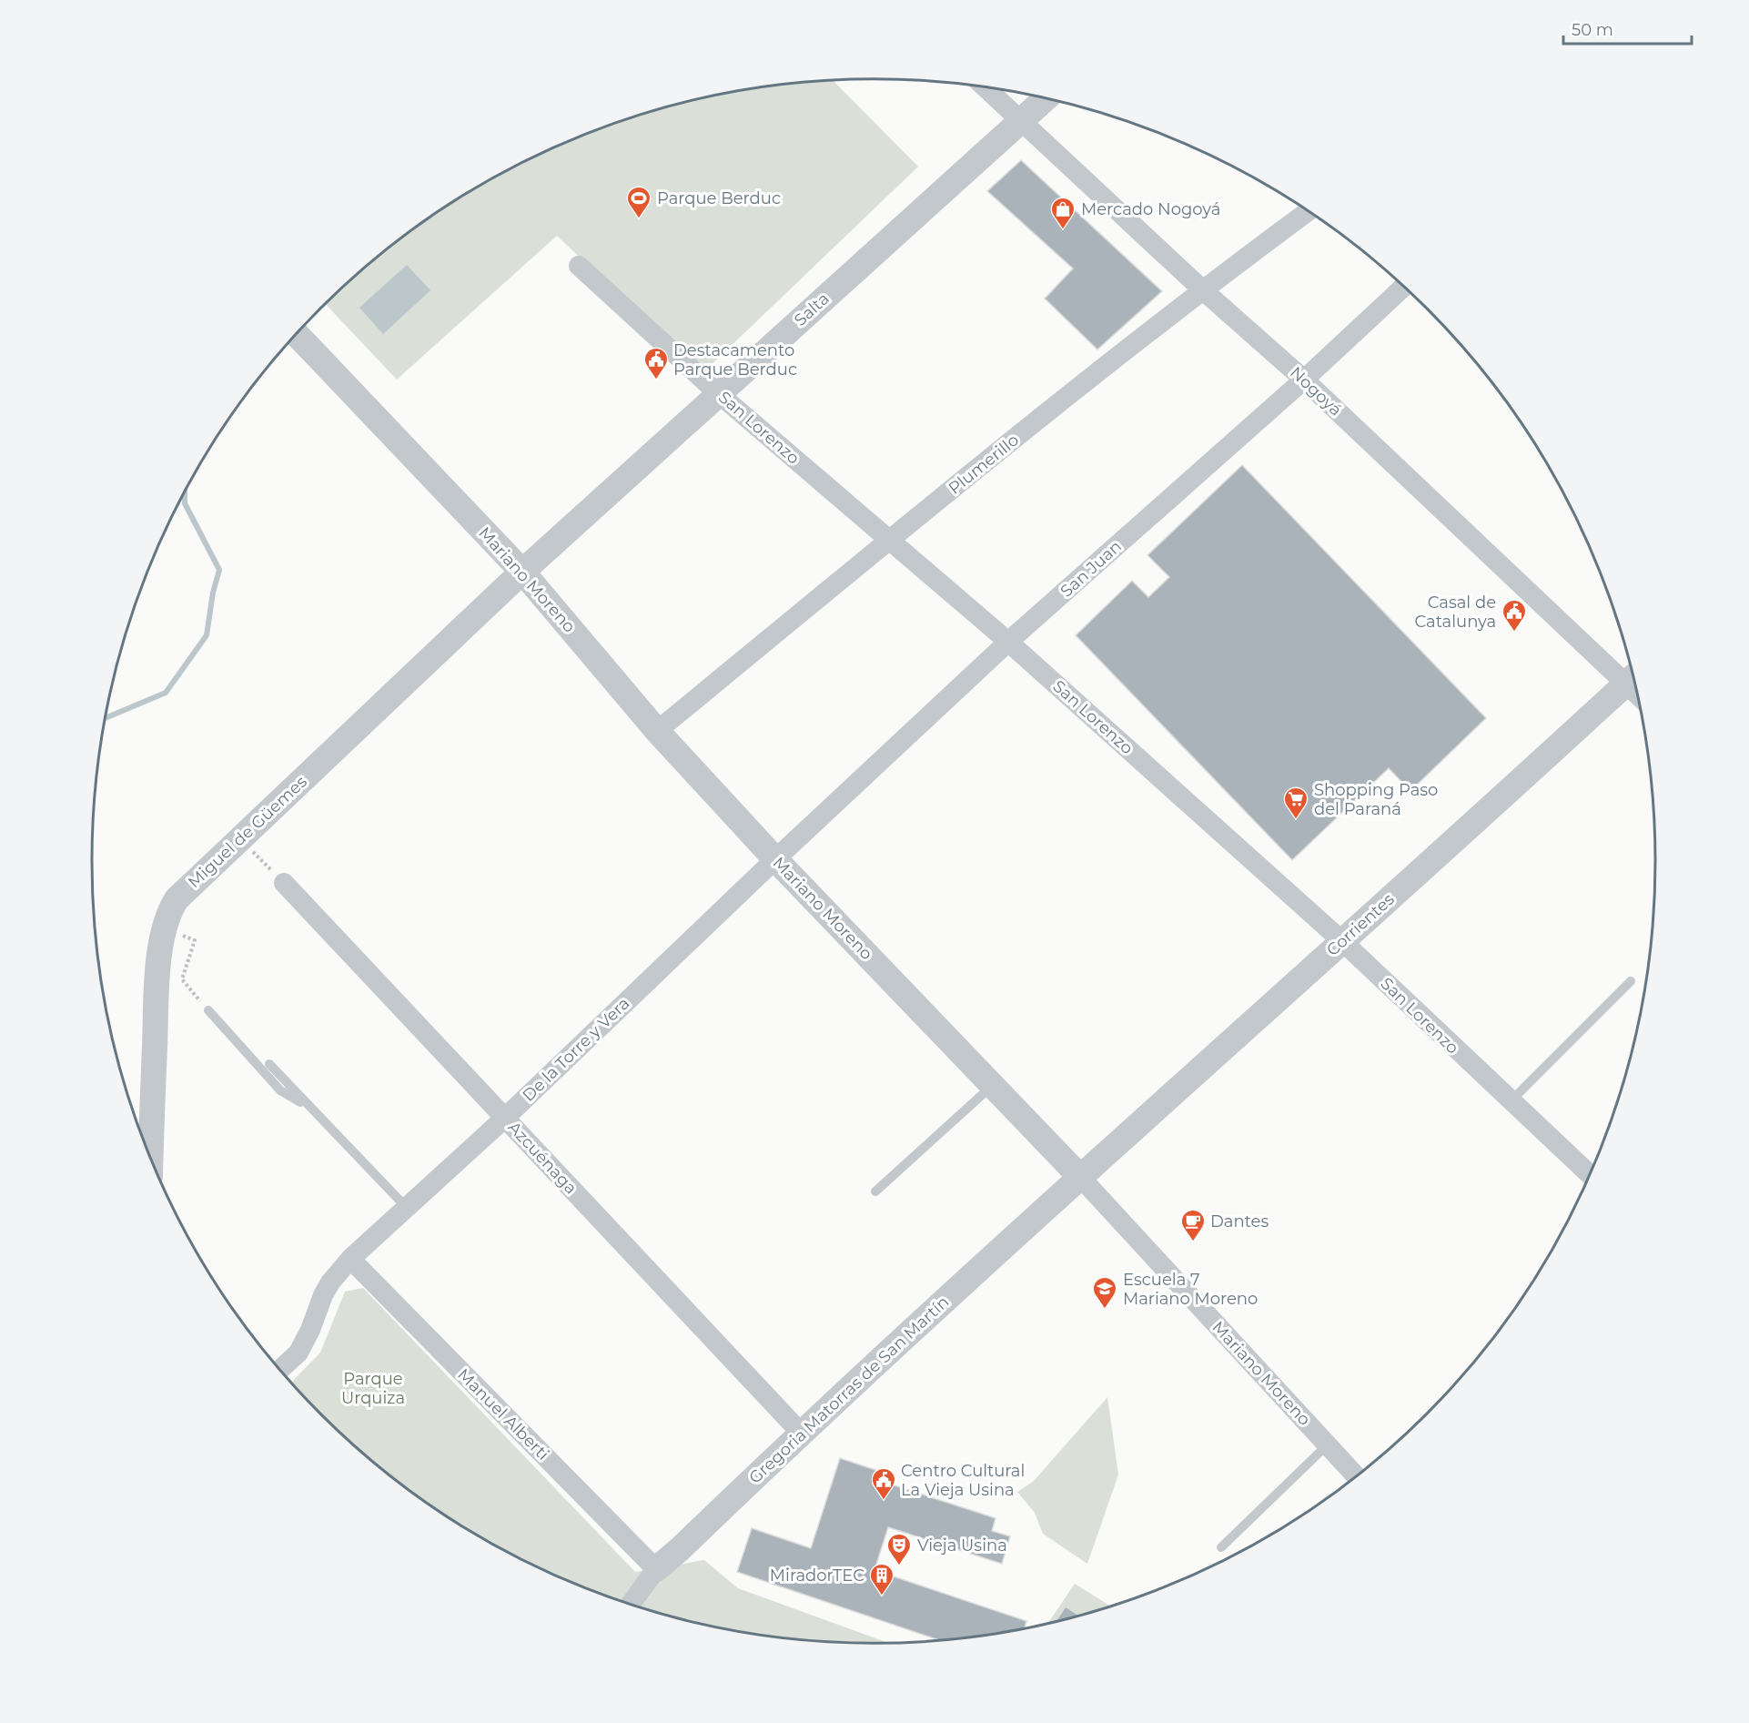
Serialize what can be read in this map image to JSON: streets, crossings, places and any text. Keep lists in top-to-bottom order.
{
  "streets": {
    "street": [
      "Salta",
      "Nogoyá",
      "San Lorenzo",
      "Plumerillo",
      "San Juan",
      "Mariano Moreno",
      "Miguel de Güemes",
      "Corrientes",
      "De la Torre y Vera",
      "Azcuénaga",
      "Gregoria Matorras de San Martín",
      "Manuel Alberti"
    ]
  },
  "crossings": [
    ["Salta", "Nogoyá"],
    ["Salta", "San Lorenzo"],
    ["Salta", "Mariano Moreno"],
    ["Salta", "Miguel de Güemes"],
    ["Nogoyá", "Plumerillo"],
    ["Nogoyá", "San Juan"],
    ["Nogoyá", "Corrientes"],
    ["San Lorenzo", "Plumerillo"],
    ["San Lorenzo", "San Juan"],
    ["San Lorenzo", "Corrientes"],
    ["Plumerillo", "Mariano Moreno"],
    ["San Juan", "Mariano Moreno"],
    ["San Juan", "De la Torre y Vera"],
    ["Mariano Moreno", "Miguel de Güemes"],
    ["Mariano Moreno", "Corrientes"],
    ["Mariano Moreno", "De la Torre y Vera"],
    ["Mariano Moreno", "Gregoria Matorras de San Martín"],
    ["Corrientes", "Gregoria Matorras de San Martín"],
    ["De la Torre y Vera", "Azcuénaga"],
    ["De la Torre y Vera", "Manuel Alberti"],
    ["Azcuénaga", "Gregoria Matorras de San Martín"],
    ["Gregoria Matorras de San Martín", "Manuel Alberti"]
  ],
  "parks": ["Parque Urquiza"],
  "places": {
    "sports": ["Parque Berduc"],
    "shop": ["Mercado Nogoyá"],
    "public building": ["Destacamento Parque Berduc", "Casal de Catalunya", "Centro Cultural La Vieja Usina"],
    "supermarket": ["Shopping Paso del Paraná"],
    "cafe": ["Dantes"],
    "school or university": ["Escuela 7 Mariano Moreno"],
    "theatre": ["Vieja Usina"],
    "building": ["MiradorTEC"]
  },
  "scale_bar": "50 m"
}
